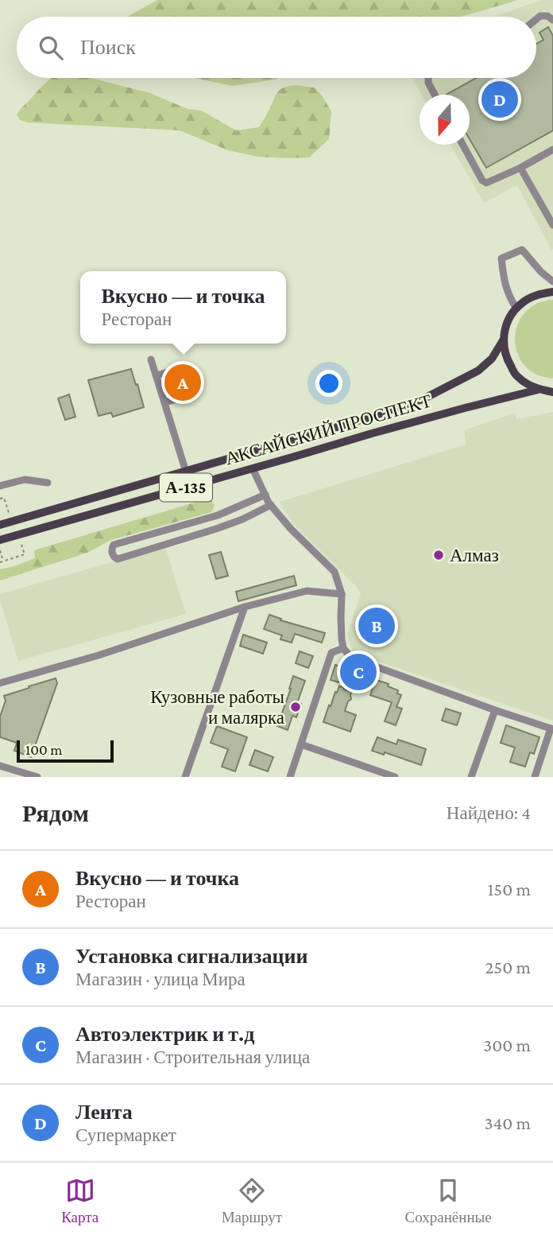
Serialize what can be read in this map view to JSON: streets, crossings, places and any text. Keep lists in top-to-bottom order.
{
  "streets": {
    "main road": ["АКСАЙСКИЙ ПРОСПЕКТ", "А-135"]
  },
  "places": ["Алмаз", "Кузовные работы и малярка"],
  "scale_bar": "100 m",
  "north": "bottom",
  "page": {
    "search": "Поиск",
    "pins": [
      "D",
      "A",
      "B",
      "C"
    ],
    "popup": ["Вкусно — и точка", "Ресторан"],
    "scale": "100 m",
    "heading": ["Рядом", "Найдено: 4"],
    "list": [
      {
        "mark": "A",
        "name": "Вкусно — и точка",
        "note": "Ресторан",
        "value": "150 m"
      },
      {
        "mark": "B",
        "name": "Установка сигнализации",
        "note": "Магазин · улица Мира",
        "value": "250 m"
      },
      {
        "mark": "C",
        "name": "Автоэлектрик и т.д",
        "note": "Магазин · Строительная улица",
        "value": "300 m"
      },
      {
        "mark": "D",
        "name": "Лента",
        "note": "Супермаркет",
        "value": "340 m"
      }
    ],
    "nav": ["Карта", "Маршрут", "Сохранённые"]
  }
}
